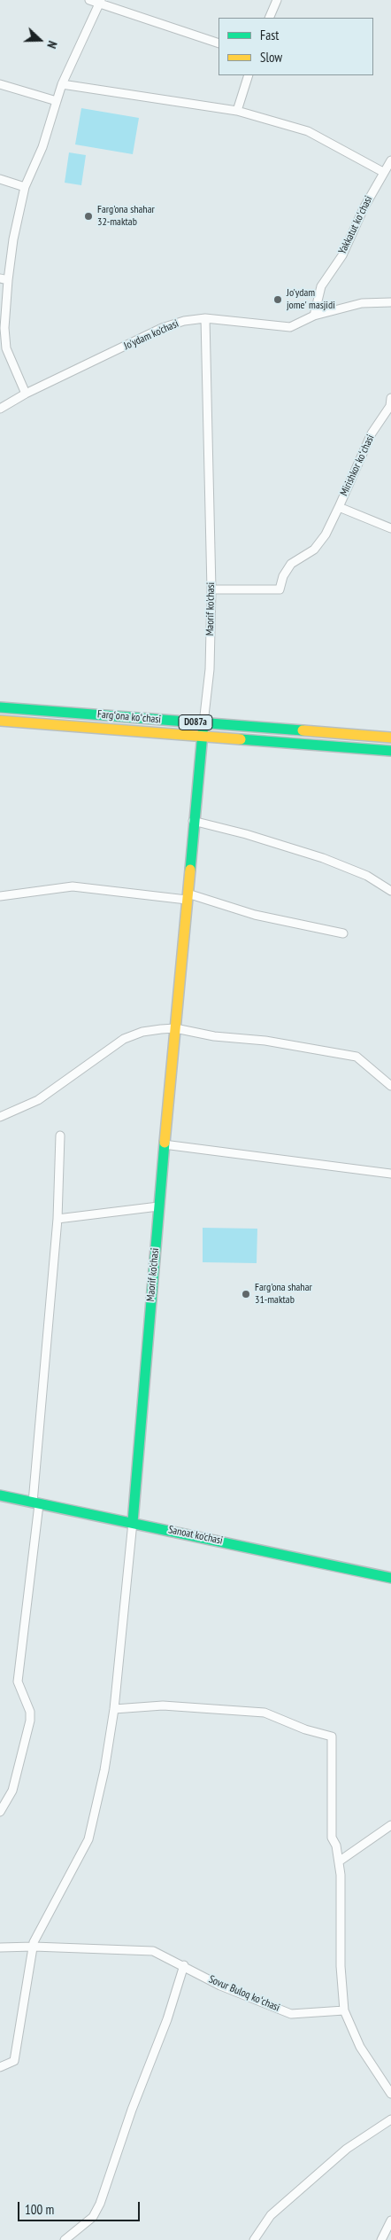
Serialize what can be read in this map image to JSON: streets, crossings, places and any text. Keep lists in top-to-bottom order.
{
  "streets": {
    "main road": [
      "Maorif ko'chasi",
      "Fargʻona koʻchasi",
      "D087a",
      "Sanoat ko'chasi"
    ],
    "street": [
      "Yakkatut koʻchasi",
      "Jo'ydam ko'chasi",
      "Mirishkor koʻchasi",
      "Sovur Buloq koʻchasi"
    ]
  },
  "crossings": [
    ["Yakkatut koʻchasi", "Jo'ydam ko'chasi"],
    ["Jo'ydam ko'chasi", "Maorif ko'chasi"],
    ["Maorif ko'chasi", "Fargʻona koʻchasi"],
    ["Maorif ko'chasi", "Sanoat ko'chasi"]
  ],
  "places": ["Farg'ona shahar 32-maktab", "Jo'ydam jome' masjidi", "Farg'ona shahar 31-maktab"],
  "legend": ["Fast", "Slow"],
  "scale_bar": "100 m",
  "north": "right"
}
